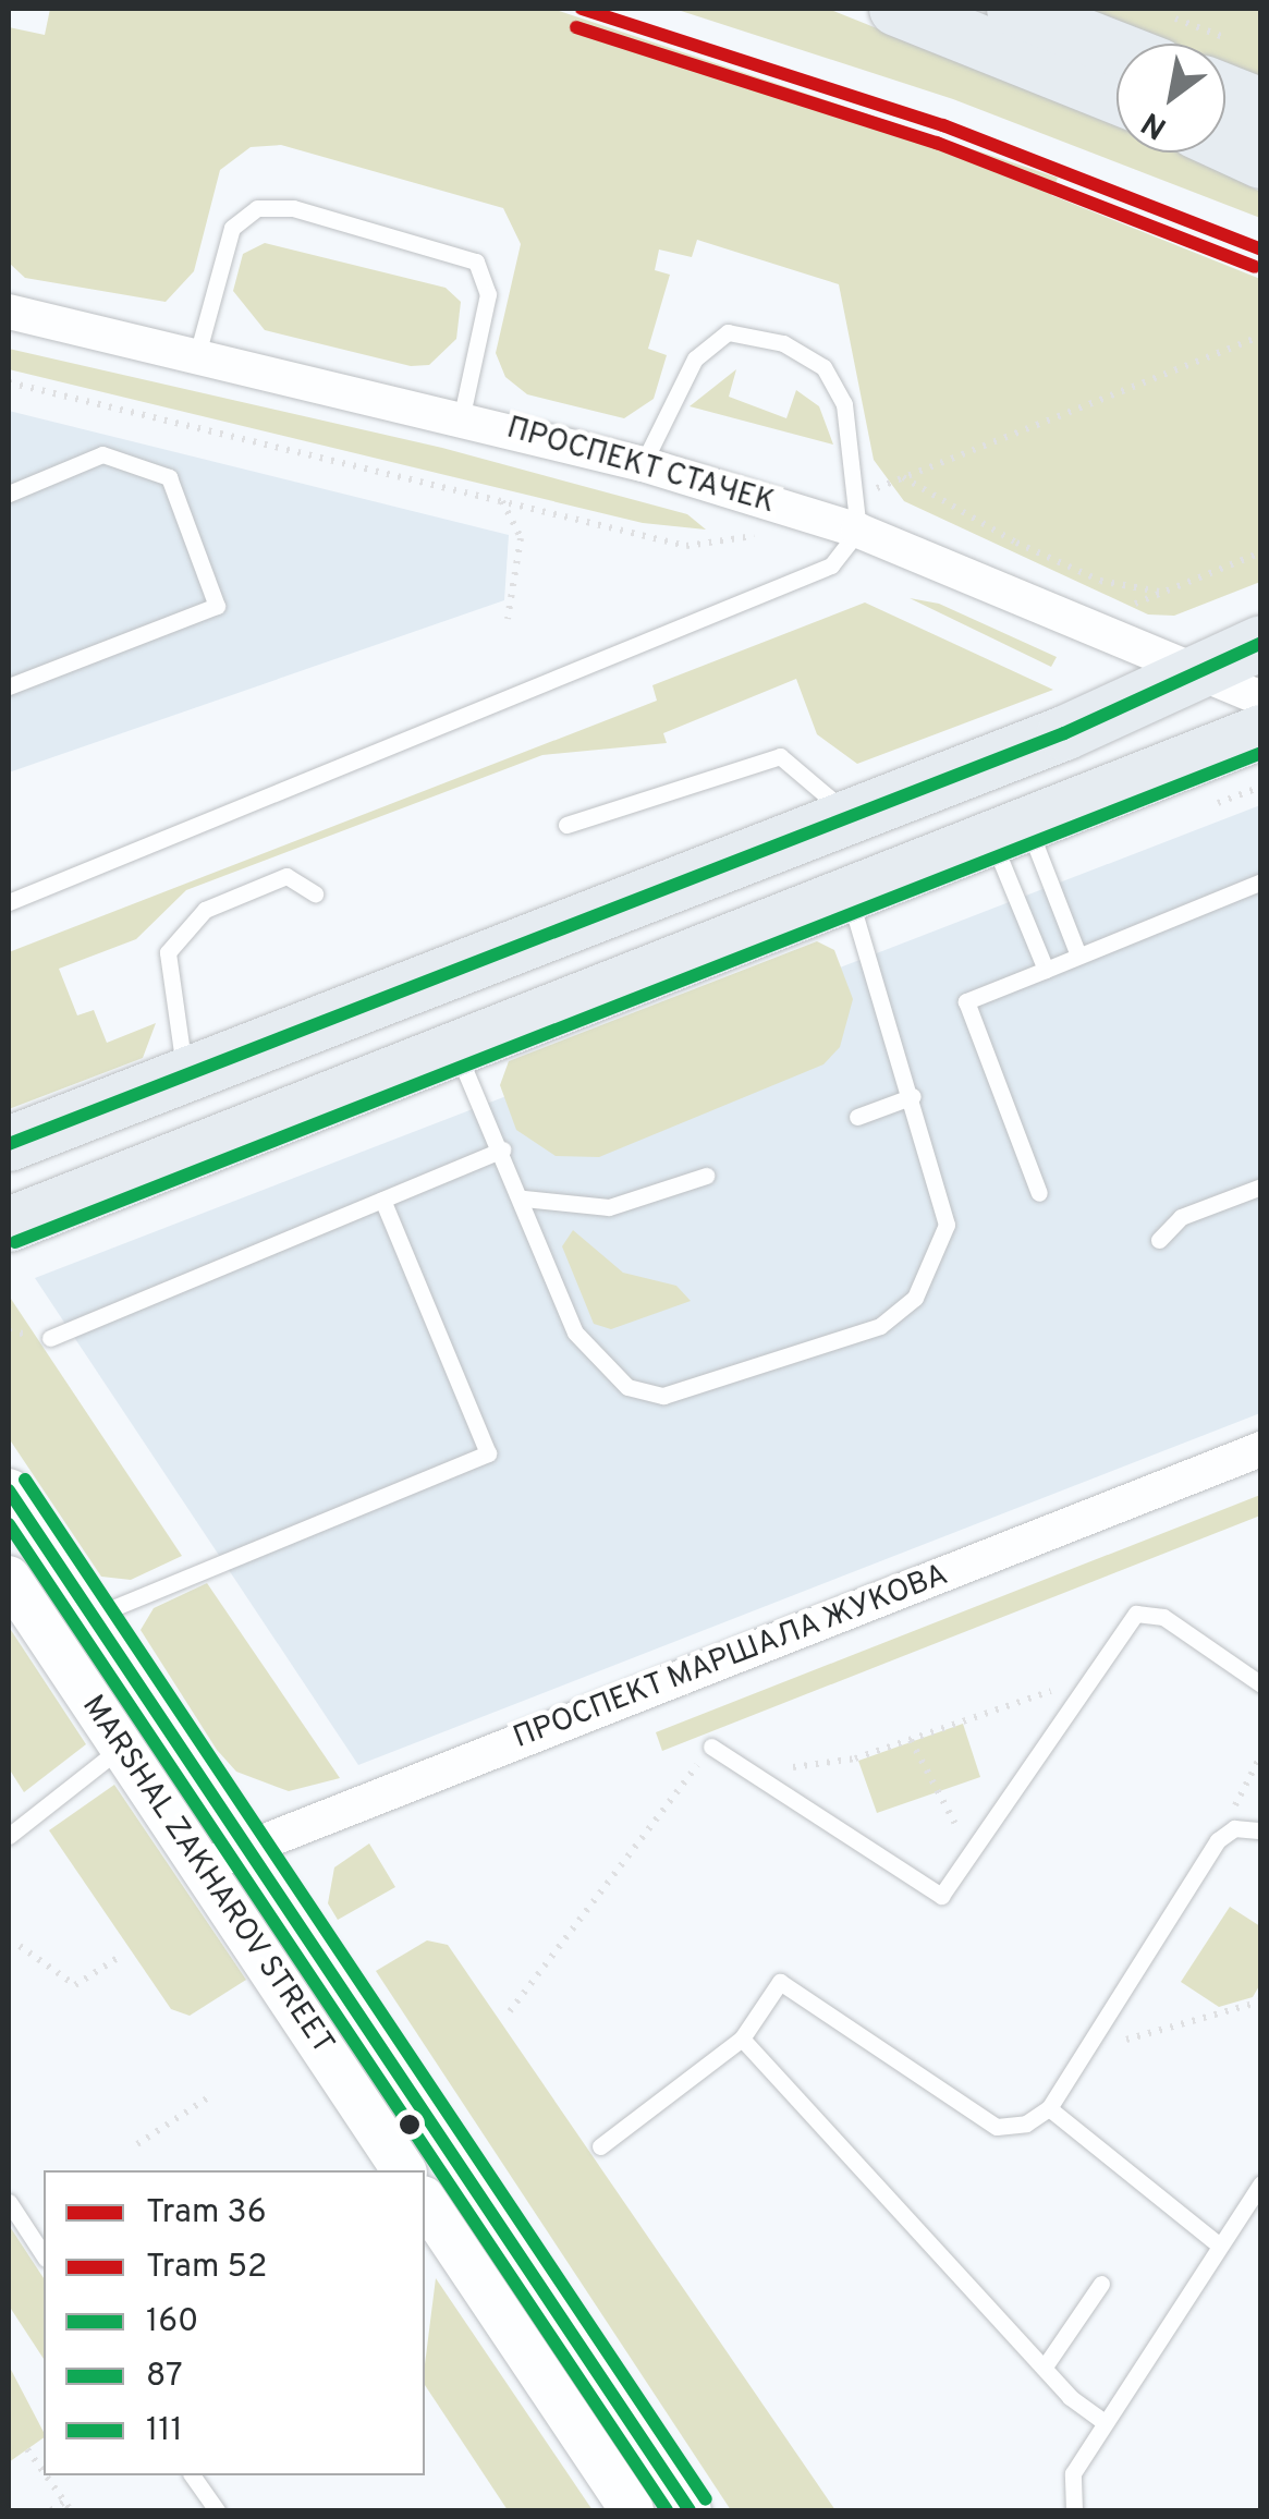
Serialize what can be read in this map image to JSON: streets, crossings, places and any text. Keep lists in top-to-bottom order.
{
  "streets": {
    "street": ["ПРОСПЕКТ СТАЧЕК", "ПРОСПЕКТ МАРШАЛА ЖУКОВА", "MARSHAL ZAKHAROV STREET"]
  },
  "crossings": [
    ["ПРОСПЕКТ МАРШАЛА ЖУКОВА", "MARSHAL ZAKHAROV STREET"]
  ],
  "lines": [
    "tram line 36",
    "tram line 52",
    "transit line 160",
    "transit line 87",
    "transit line 111"
  ],
  "legend": [
    "Tram 36",
    "Tram 52",
    "160",
    "87",
    "111"
  ],
  "north": "bottom left"
}
